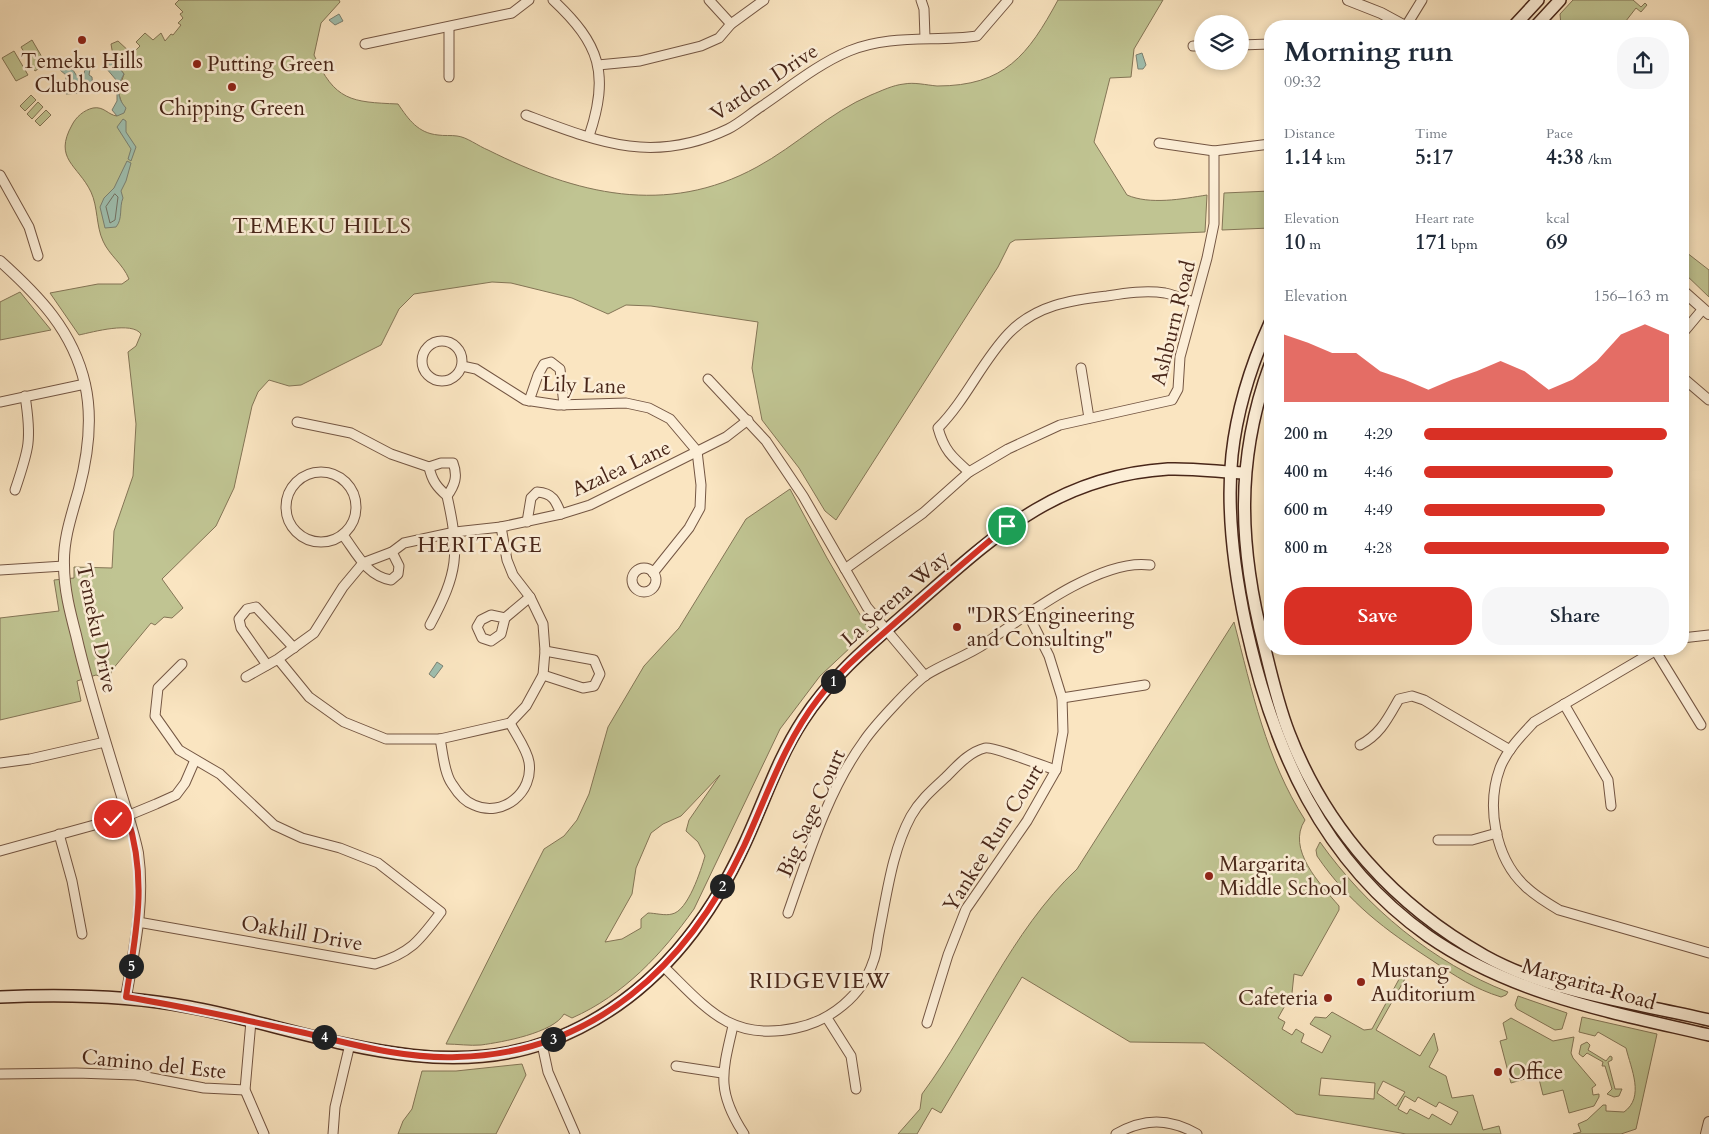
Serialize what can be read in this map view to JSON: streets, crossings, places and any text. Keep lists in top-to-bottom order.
{
  "streets": {
    "main road": ["La Serena Way", "Margarita Road"],
    "street": [
      "Vardon Drive",
      "Ashburn Road",
      "Lily Lane",
      "Azalea Lane",
      "Temeku Drive",
      "Big Sage Court",
      "Yankee Run Court",
      "Oakhill Drive",
      "Camino del Este"
    ]
  },
  "crossings": [
    ["Lily Lane", "Azalea Lane"],
    ["La Serena Way", "Temeku Drive"],
    ["La Serena Way", "Margarita Road"],
    ["Temeku Drive", "Oakhill Drive"],
    ["Big Sage Court", "Yankee Run Court"]
  ],
  "districts": ["TEMEKU HILLS", "HERITAGE", "RIDGEVIEW"],
  "places": [
    "Temeku Hills Clubhouse",
    "Putting Green",
    "Chipping Green",
    "\"DRS Engineering and Consulting\"",
    "Margarita Middle School",
    "Mustang Auditorium",
    "Cafeteria",
    "Office"
  ],
  "page": {
    "heading": ["Morning run", "09:32"],
    "stats": [
      ["Distance", "1.14 km"],
      ["Time", "5:17"],
      ["Pace", "4:38 /km"],
      ["Elevation", "10 m"],
      ["Heart rate", "171 bpm"],
      ["kcal", "69"]
    ],
    "chart": ["Elevation", "156–163 m"],
    "list": [
      {
        "name": "200 m",
        "note": "4:29"
      },
      {
        "name": "400 m",
        "note": "4:46"
      },
      {
        "name": "600 m",
        "note": "4:49"
      },
      {
        "name": "800 m",
        "note": "4:28"
      }
    ],
    "buttons": ["Save", "Share"],
    "pins": [
      "1",
      "2",
      "5",
      "4",
      "3"
    ]
  }
}
